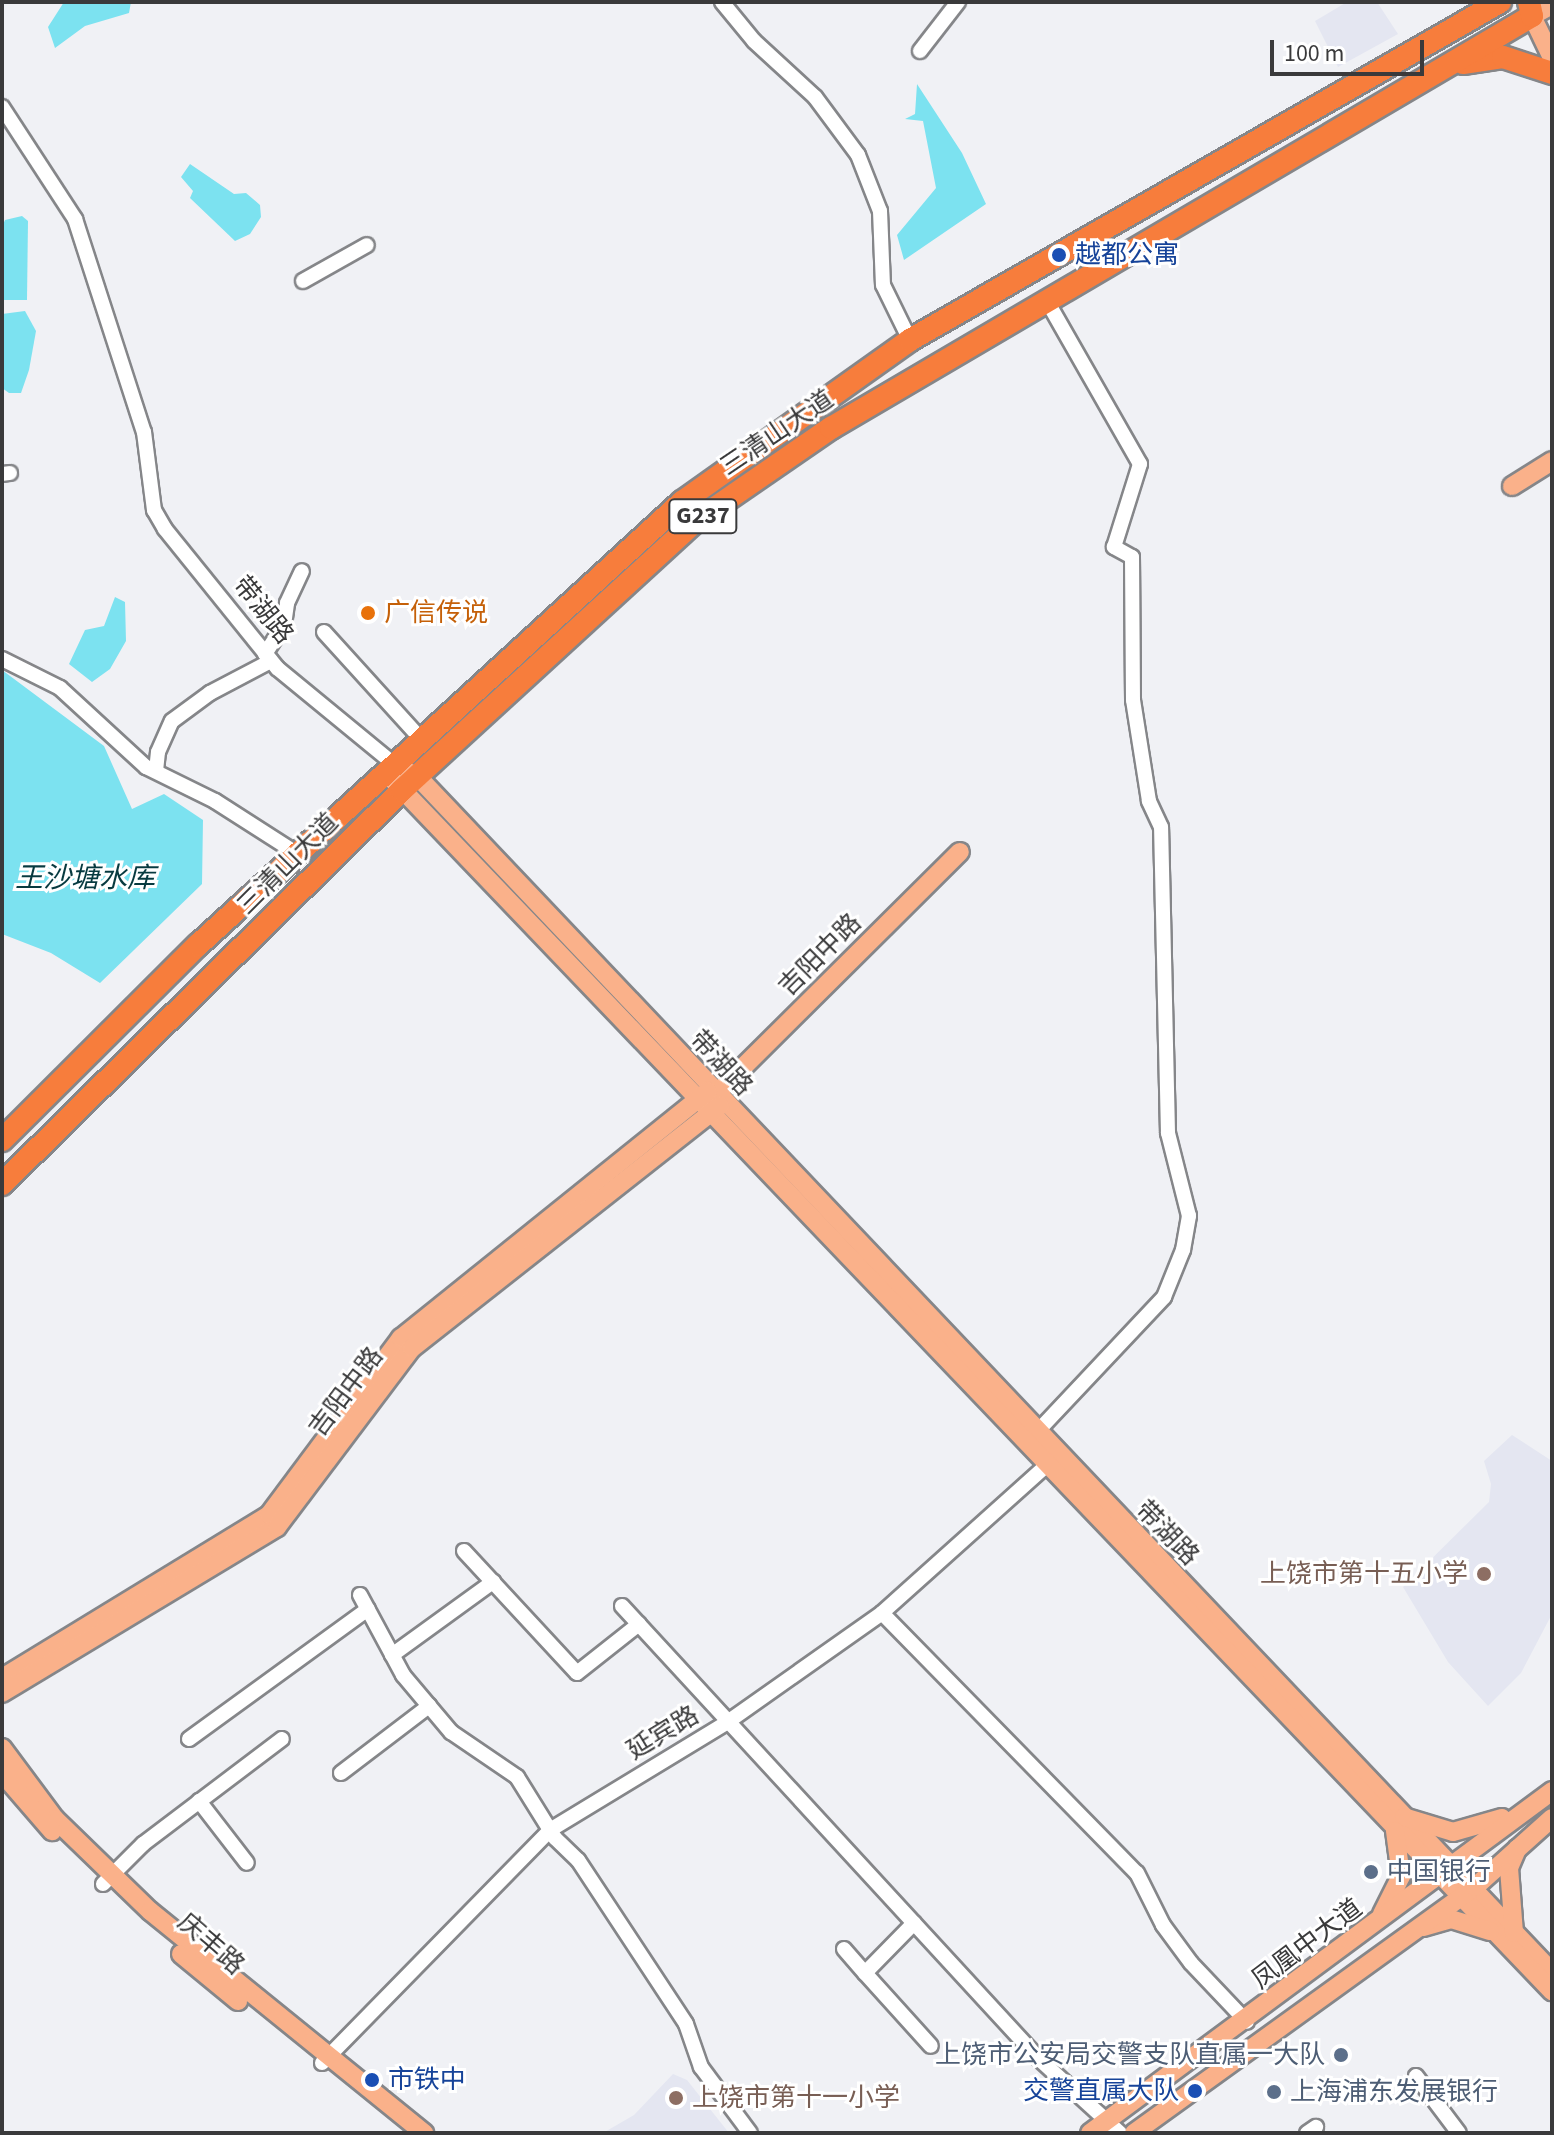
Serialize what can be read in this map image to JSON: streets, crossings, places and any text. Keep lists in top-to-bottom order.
{
  "streets": {
    "highway": ["三清山大道", "G237"],
    "main road": [
      "带湖路",
      "吉阳中路",
      "庆丰路",
      "凤凰中大道"
    ],
    "street": ["延宾路"]
  },
  "crossings": [
    ["三清山大道", "带湖路"],
    ["带湖路", "吉阳中路"],
    ["带湖路", "延宾路"],
    ["带湖路", "凤凰中大道"],
    ["延宾路", "庆丰路"]
  ],
  "water": ["王沙塘水库"],
  "places": [
    "越都公寓",
    "广信传说",
    "上饶市第十五小学",
    "中国银行",
    "上饶市公安局交警支队直属一大队",
    "市铁中",
    "交警直属大队",
    "上海浦东发展银行",
    "上饶市第十一小学"
  ],
  "scale_bar": "100 m"
}
